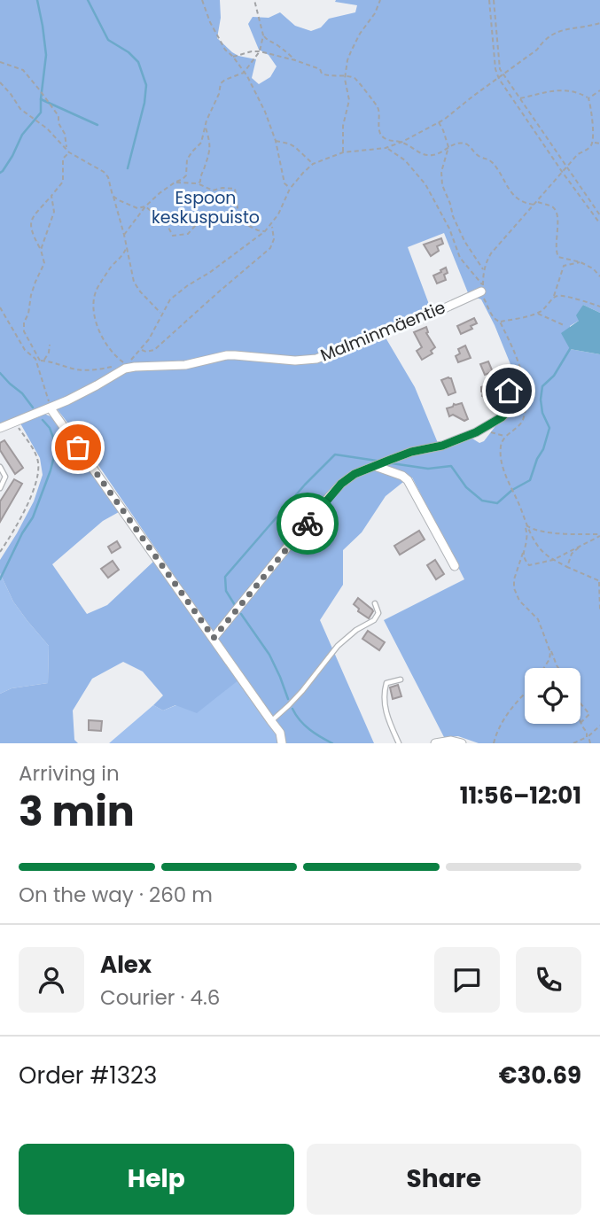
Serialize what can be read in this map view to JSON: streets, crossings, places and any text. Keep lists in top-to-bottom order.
{
  "streets": {
    "street": ["Malminmäentie"]
  },
  "parks": ["Espoon keskuspuisto"],
  "page": {
    "heading": ["3 min", "Arriving in", "11:56–12:01"],
    "panel": [
      "Alex",
      "Courier · 4.6",
      "Order #1323",
      "€30.69"
    ],
    "bar": "On the way · 260 m",
    "buttons": ["Help", "Share"]
  }
}
